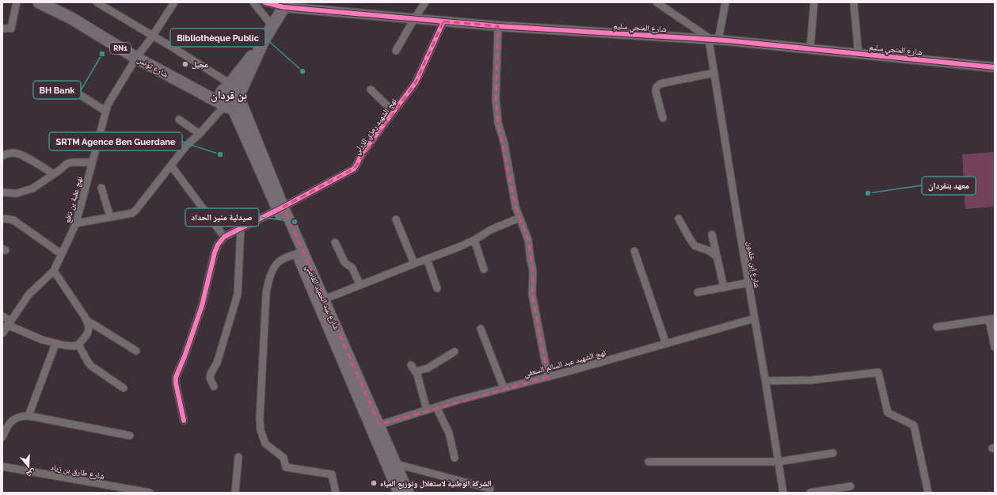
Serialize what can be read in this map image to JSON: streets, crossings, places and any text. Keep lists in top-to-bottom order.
{
  "streets": {
    "main road": ["RN1", "شارع تونس", "شارع عبد الحميد القاضي"],
    "street": [
      "شارع المنجي سليم",
      "نهج الشهيد رمزي الزرلي",
      "نهج عقبة بن نافع",
      "شارع إبن خلدون",
      "نهج الشهيد عبد السالم السعفي",
      "شارع طارق بن زياد"
    ]
  },
  "crossings": [
    ["شارع المنجي سليم", "نهج الشهيد رمزي الزرلي"],
    ["شارع المنجي سليم", "شارع إبن خلدون"],
    ["شارع تونس", "نهج عقبة بن نافع"],
    ["شارع تونس", "شارع عبد الحميد القاضي"],
    ["نهج الشهيد رمزي الزرلي", "شارع عبد الحميد القاضي"],
    ["شارع إبن خلدون", "نهج الشهيد عبد السالم السعفي"],
    ["شارع عبد الحميد القاضي", "نهج الشهيد عبد السالم السعفي"]
  ],
  "districts": ["بن قردان"],
  "places": [
    "BH Bank",
    "عجيل",
    "Bibliothèque Public",
    "SRTM Agence Ben Guerdane",
    "معهد بنقردان",
    "صيدلية منير الحداد",
    "الشركة الوطنية لاستغلال وتوزيع المياه"
  ],
  "north": "bottom"
}
